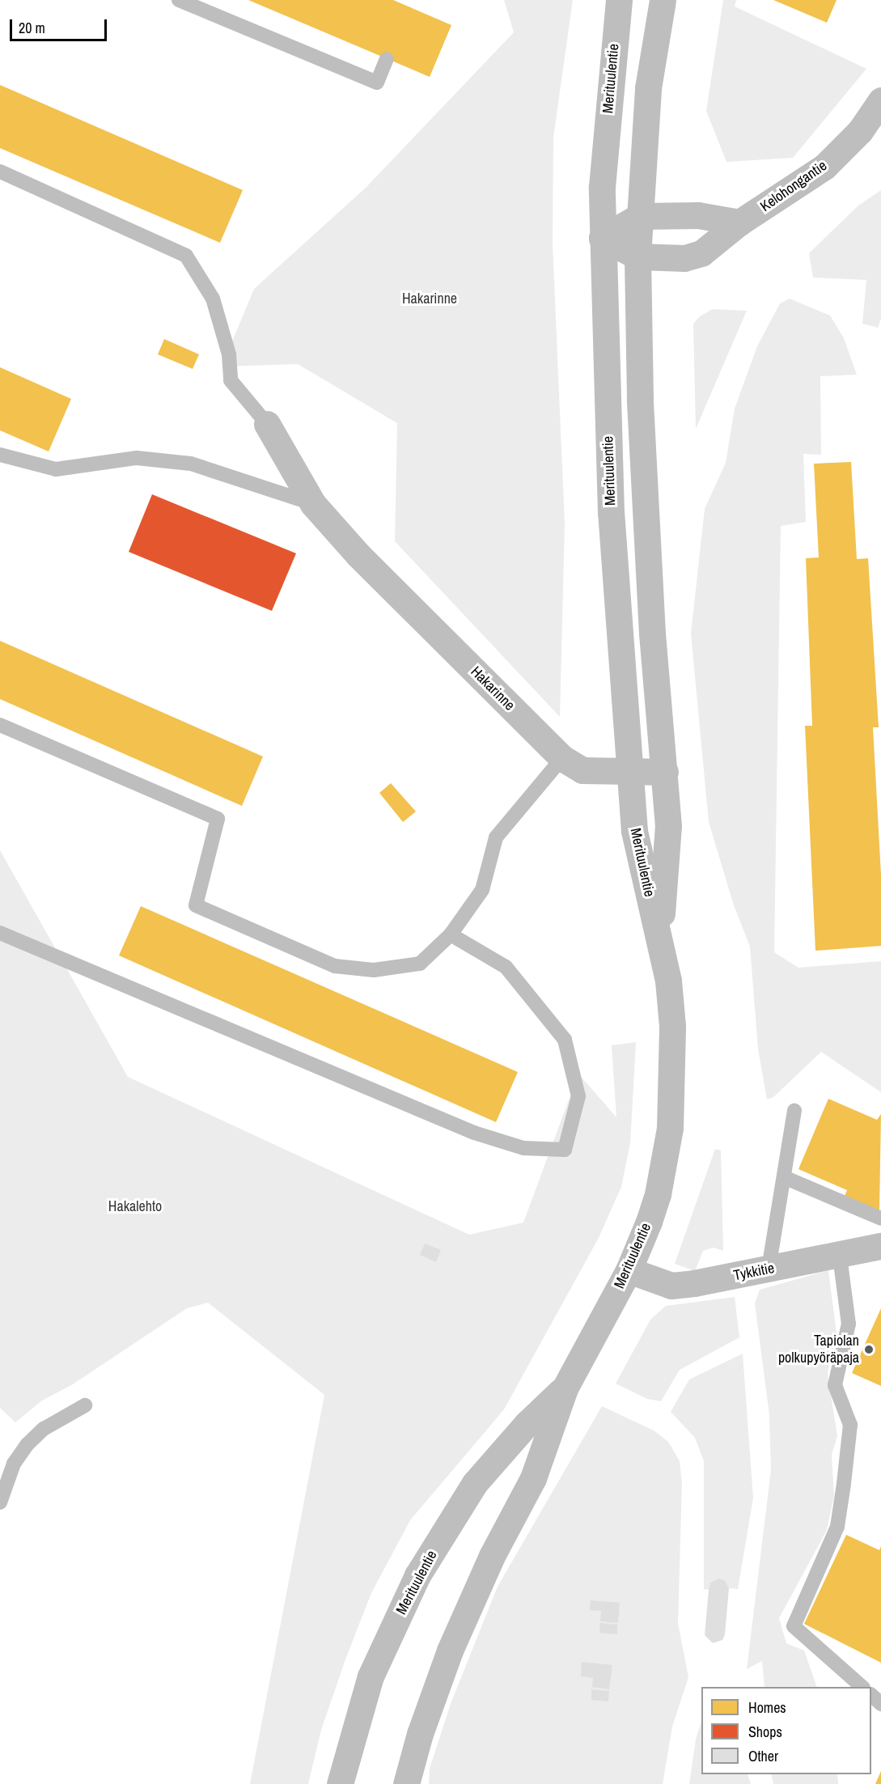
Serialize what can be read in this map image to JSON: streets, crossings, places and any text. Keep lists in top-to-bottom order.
{
  "streets": {
    "main road": [
      "Merituulentie",
      "Kelohongantie",
      "Hakarinne",
      "Tykkitie"
    ]
  },
  "crossings": [
    ["Merituulentie", "Kelohongantie"],
    ["Merituulentie", "Hakarinne"],
    ["Merituulentie", "Tykkitie"]
  ],
  "parks": ["Hakarinne", "Hakalehto"],
  "places": ["Tapiolan polkupyöräpaja"],
  "legend": ["Homes", "Shops", "Other"],
  "scale_bar": "20 m"
}
